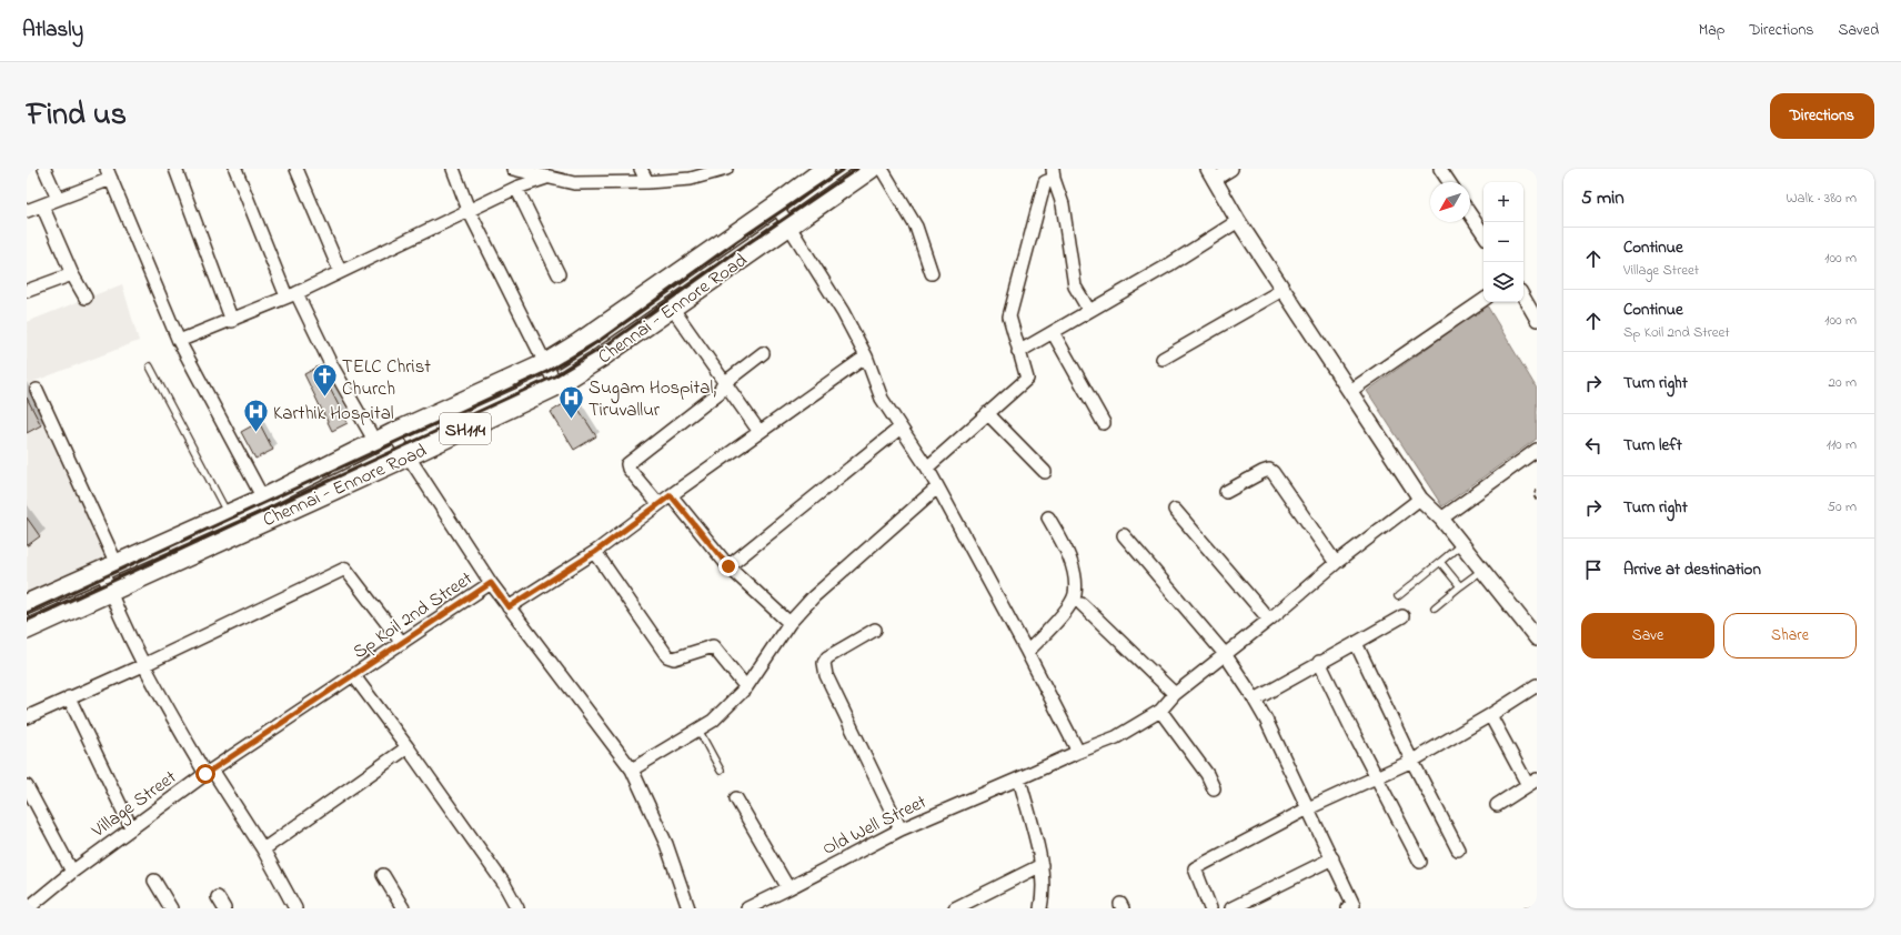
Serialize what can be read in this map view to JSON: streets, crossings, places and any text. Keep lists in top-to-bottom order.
{
  "streets": {
    "main road": ["Chennai - Ennore Road", "SH114"],
    "street": ["Sp Koil 2nd Street", "Village Street", "Old Well Street"]
  },
  "crossings": [
    ["Sp Koil 2nd Street", "Village Street"]
  ],
  "places": {
    "church": ["TELC Christ Church"],
    "hospital": ["Sugam Hospital, Tiruvallur", "Karthik Hospital"]
  },
  "north": "bottom left",
  "page": {
    "header": "Atlasly",
    "nav": ["Map", "Directions", "Saved"],
    "title": "Find us",
    "buttons": [
      "Directions",
      ["Save", "Share"]
    ],
    "heading": ["5 min", "Walk · 380 m"],
    "map_buttons": ["+", "−"],
    "list": [
      ["Continue", "Village Street", "100 m"],
      ["Continue", "Sp Koil 2nd Street", "100 m"],
      ["Turn right", "20 m"],
      ["Turn left", "110 m"],
      ["Turn right", "50 m"],
      "Arrive at destination"
    ]
  }
}
